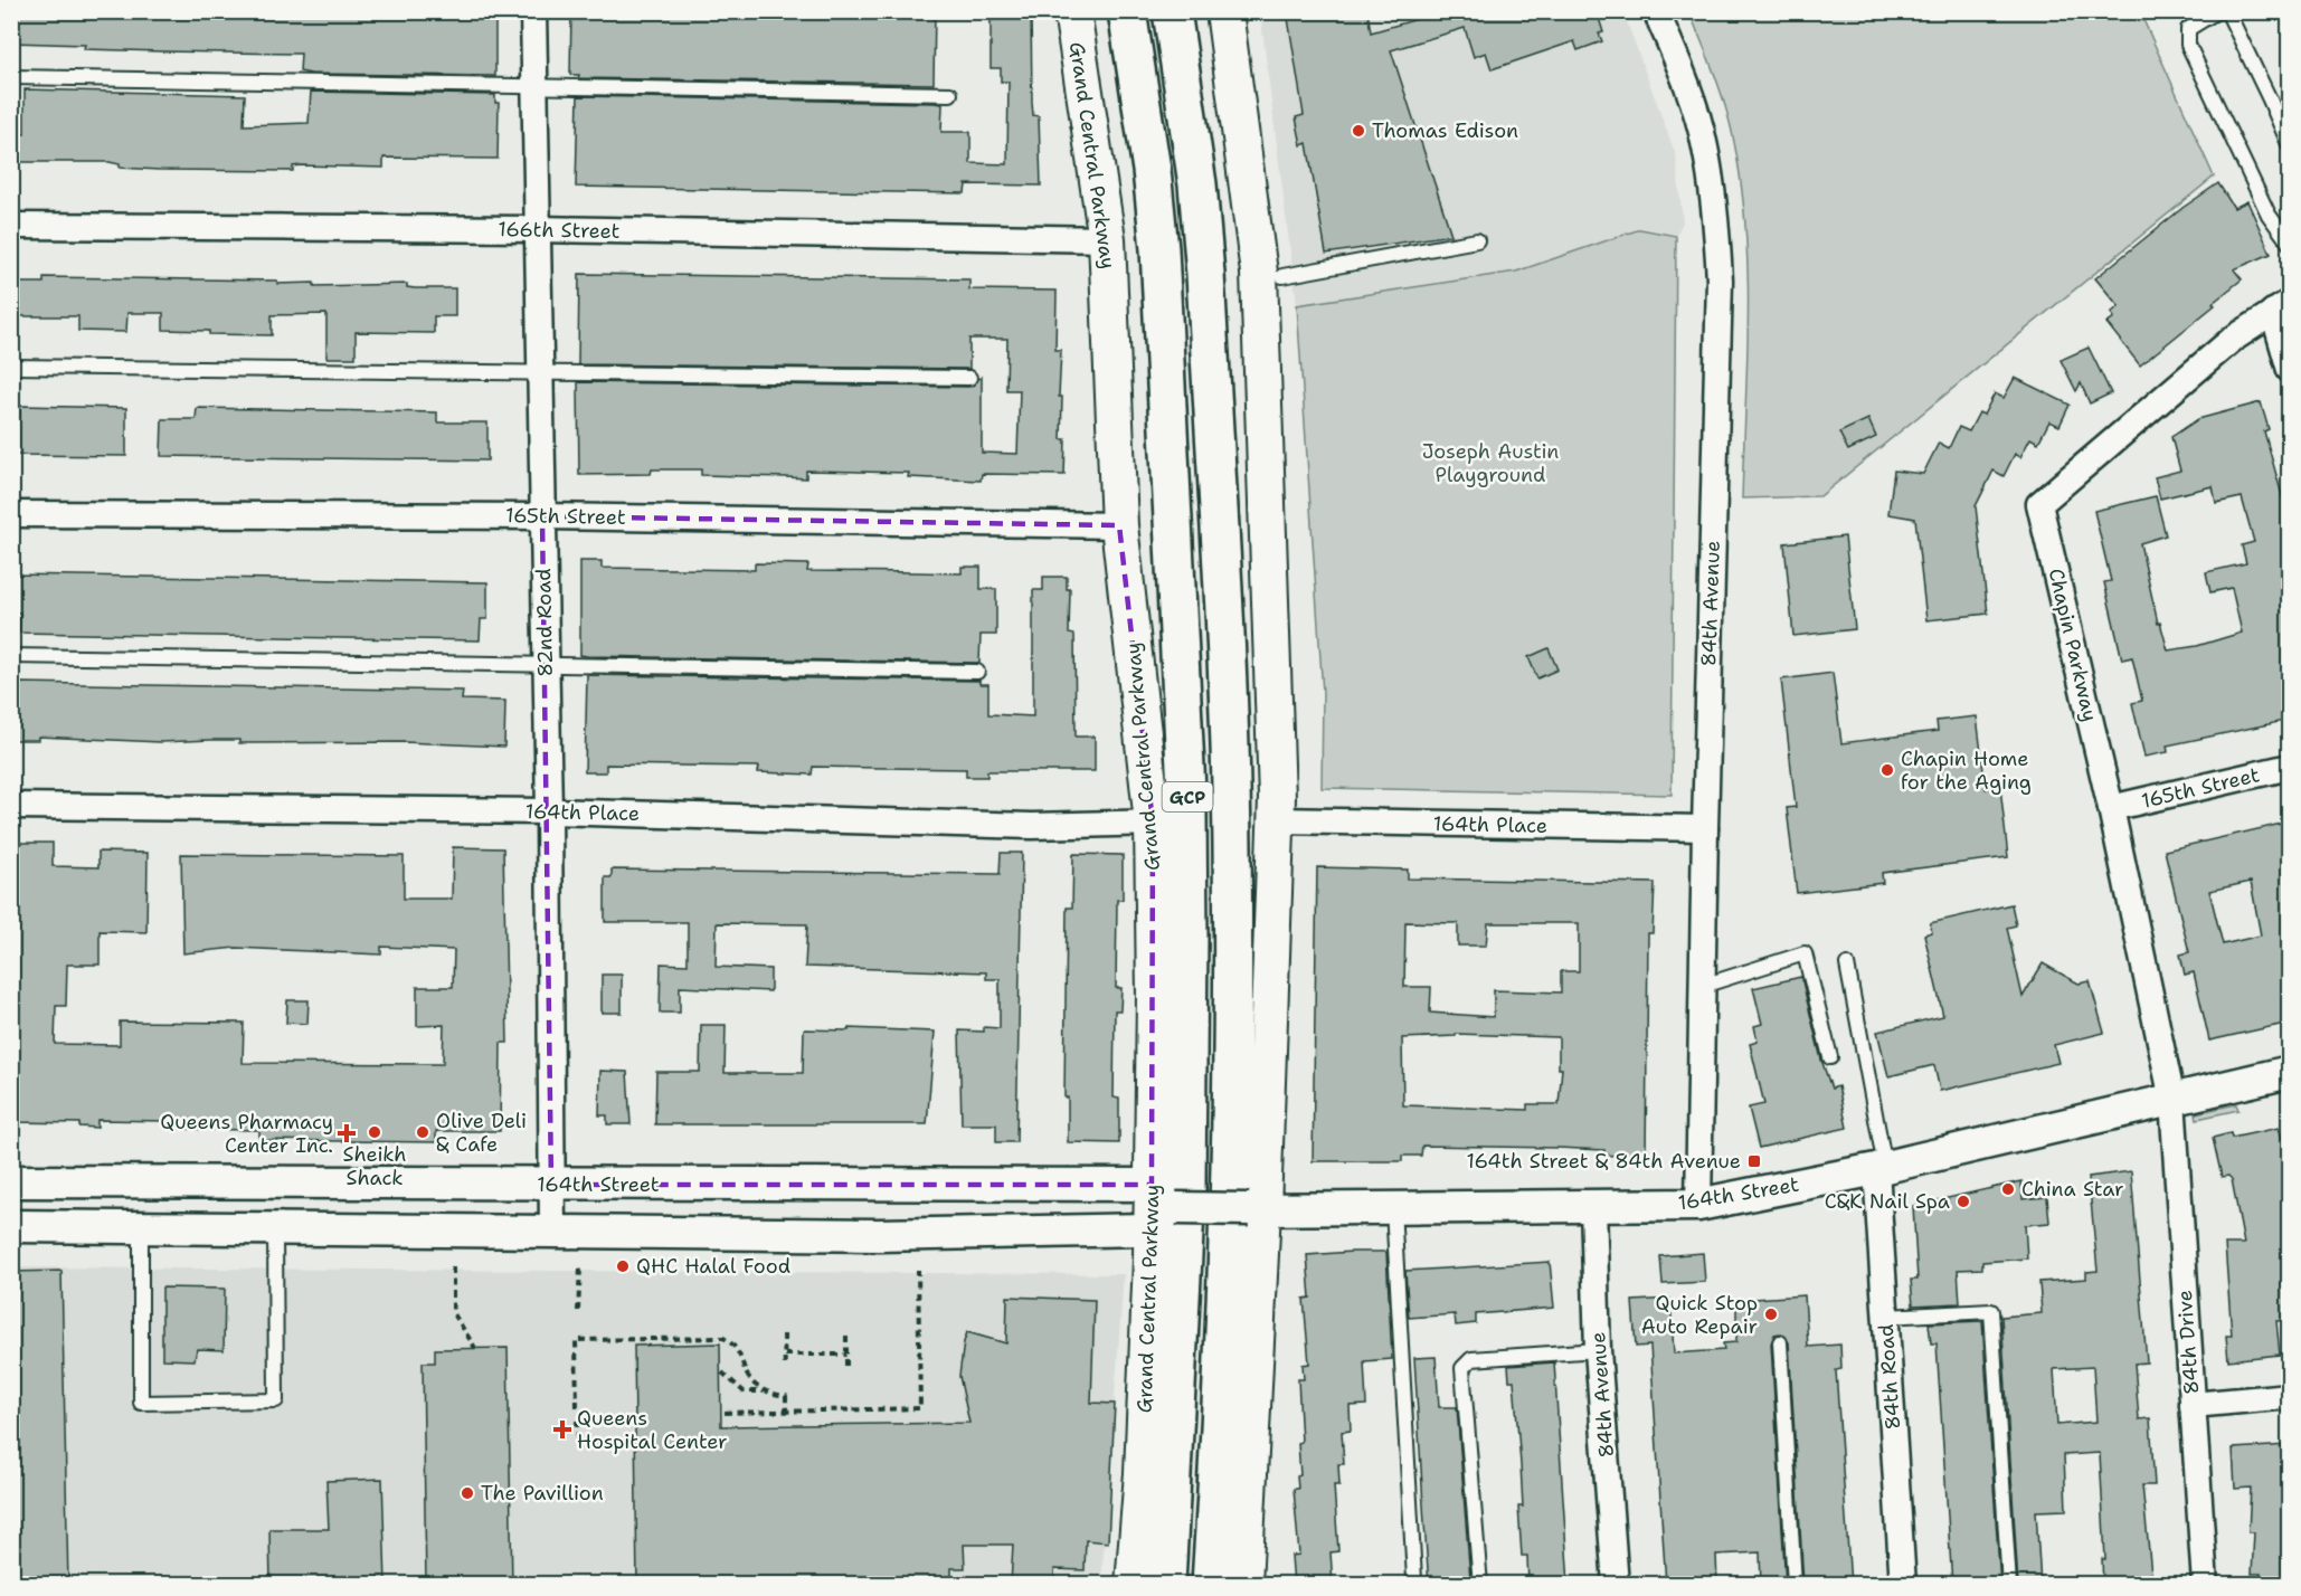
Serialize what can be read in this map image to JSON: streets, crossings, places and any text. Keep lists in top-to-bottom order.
{
  "streets": {
    "highway": ["Grand Central Parkway", "GCP"],
    "street": [
      "166th Street",
      "165th Street",
      "84th Avenue",
      "82nd Road",
      "Chapin Parkway",
      "164th Place",
      "164th Street",
      "84th Drive",
      "84th Road"
    ]
  },
  "crossings": [
    ["Grand Central Parkway", "166th Street"],
    ["Grand Central Parkway", "165th Street"],
    ["Grand Central Parkway", "164th Place"],
    ["Grand Central Parkway", "164th Street"],
    ["166th Street", "82nd Road"],
    ["165th Street", "82nd Road"],
    ["165th Street", "Chapin Parkway"],
    ["84th Avenue", "164th Place"],
    ["84th Avenue", "164th Street"],
    ["82nd Road", "164th Place"],
    ["82nd Road", "164th Street"],
    ["Chapin Parkway", "164th Street"],
    ["Chapin Parkway", "84th Drive"],
    ["164th Street", "84th Drive"],
    ["164th Street", "84th Road"]
  ],
  "parks": ["Joseph Austin Playground"],
  "places": {
    "other": [
      "Thomas Edison",
      "Chapin Home for the Aging",
      "Sheikh Shack",
      "Olive Deli & Cafe",
      "China Star",
      "C&K Nail Spa",
      "QHC Halal Food",
      "Quick Stop Auto Repair",
      "The Pavillion"
    ],
    "health": ["Queens Pharmacy Center Inc.", "Queens Hospital Center"],
    "transit": ["164th Street & 84th Avenue"]
  }
}
